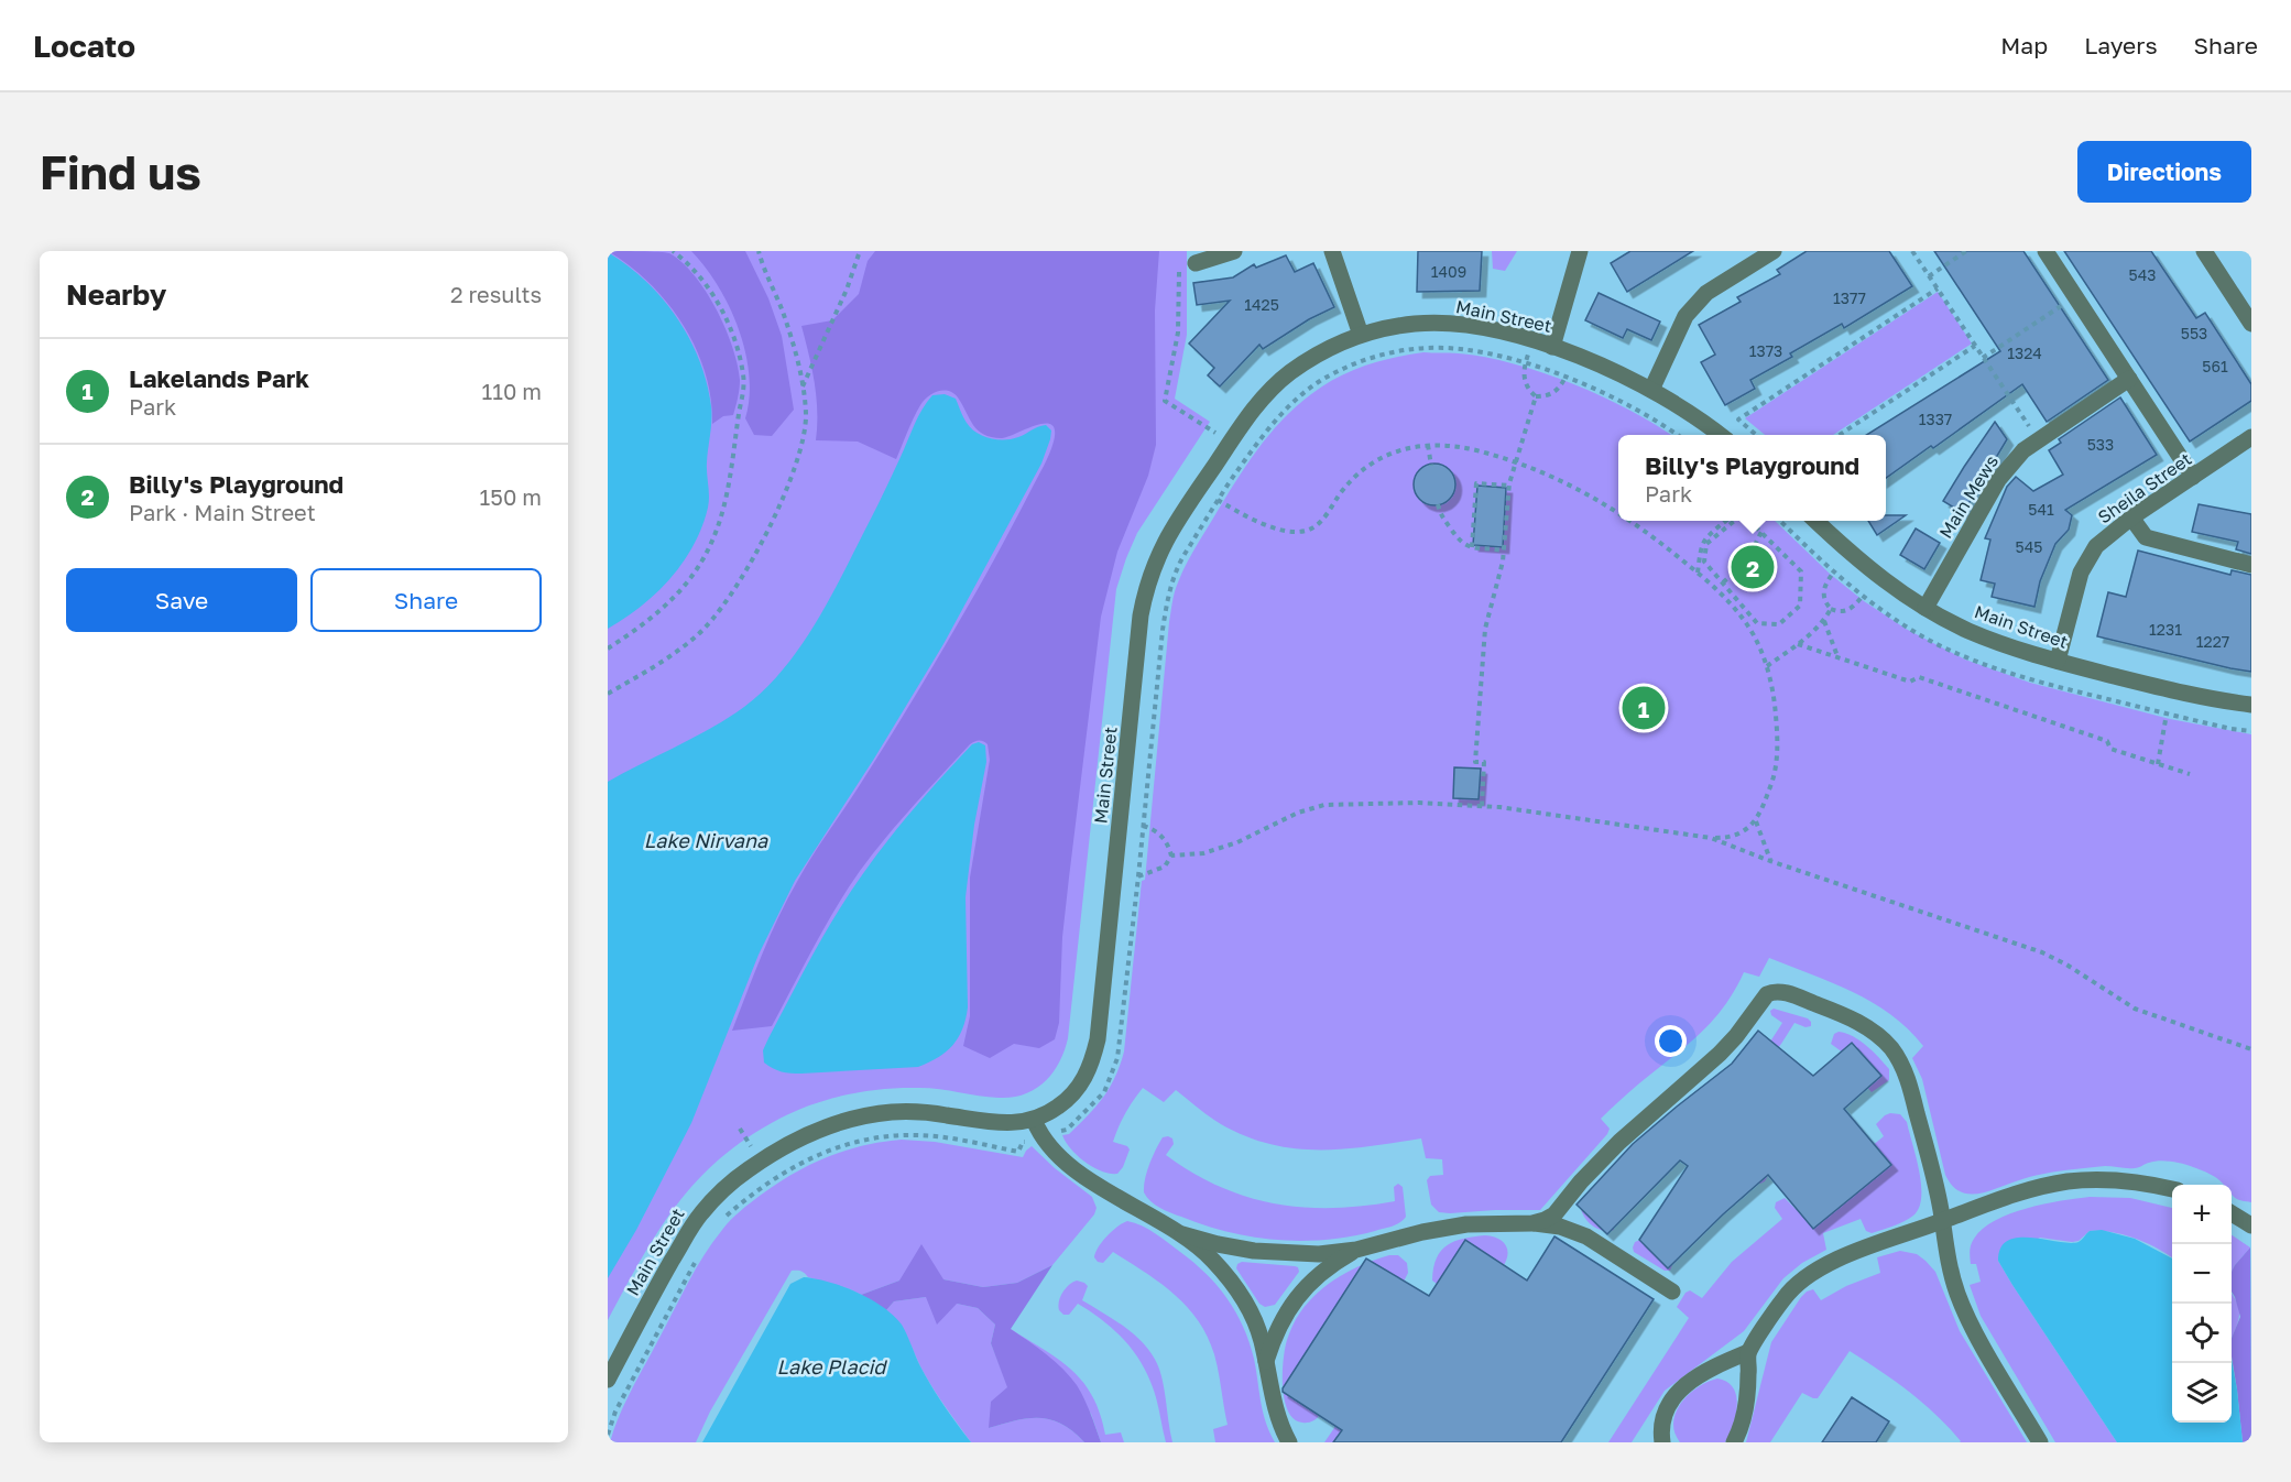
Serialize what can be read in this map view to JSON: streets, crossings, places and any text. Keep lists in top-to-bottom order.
{
  "streets": {
    "street": ["Main Street", "Sheila Street", "Main Mews"]
  },
  "crossings": [
    ["Main Street", "Sheila Street"],
    ["Main Street", "Main Mews"]
  ],
  "water": ["Lake Nirvana", "Lake Placid"],
  "house_numbers": [
    "1409",
    "543",
    "1377",
    "1425",
    "553",
    "1373",
    "1324",
    "561",
    "1337",
    "533",
    "541",
    "545",
    "1231",
    "1227"
  ],
  "page": {
    "header": "Locato",
    "nav": ["Map", "Layers", "Share"],
    "buttons": [
      "Directions",
      ["Save", "Share"]
    ],
    "title": "Find us",
    "heading": ["Nearby", "2 results"],
    "list": [
      {
        "mark": "1",
        "name": "Lakelands Park",
        "note": "Park",
        "value": "110 m"
      },
      {
        "mark": "2",
        "name": "Billy's Playground",
        "note": "Park · Main Street",
        "value": "150 m"
      }
    ],
    "popup": ["Billy's Playground", "Park"],
    "pins": ["2", "1"],
    "map_buttons": ["+", "−"]
  }
}
